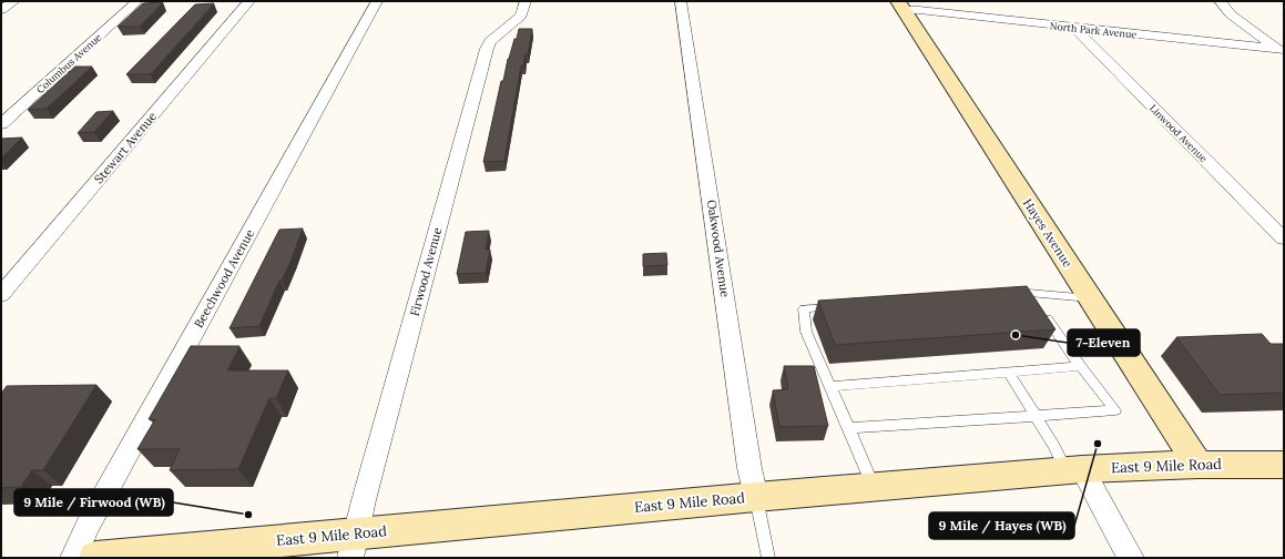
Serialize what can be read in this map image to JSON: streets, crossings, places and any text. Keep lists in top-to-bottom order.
{
  "streets": {
    "main road": ["Hayes Avenue", "East 9 Mile Road"],
    "street": [
      "North Park Avenue",
      "Columbus Avenue",
      "Linwood Avenue",
      "Stewart Avenue",
      "Oakwood Avenue",
      "Firwood Avenue",
      "Beechwood Avenue"
    ]
  },
  "crossings": [
    ["North Park Avenue", "Linwood Avenue"],
    ["North Park Avenue", "Hayes Avenue"],
    ["Hayes Avenue", "East 9 Mile Road"],
    ["Oakwood Avenue", "East 9 Mile Road"],
    ["Firwood Avenue", "East 9 Mile Road"]
  ],
  "places": ["7-Eleven", "9 Mile / Hayes (WB)", "9 Mile / Firwood (WB)"]
}
